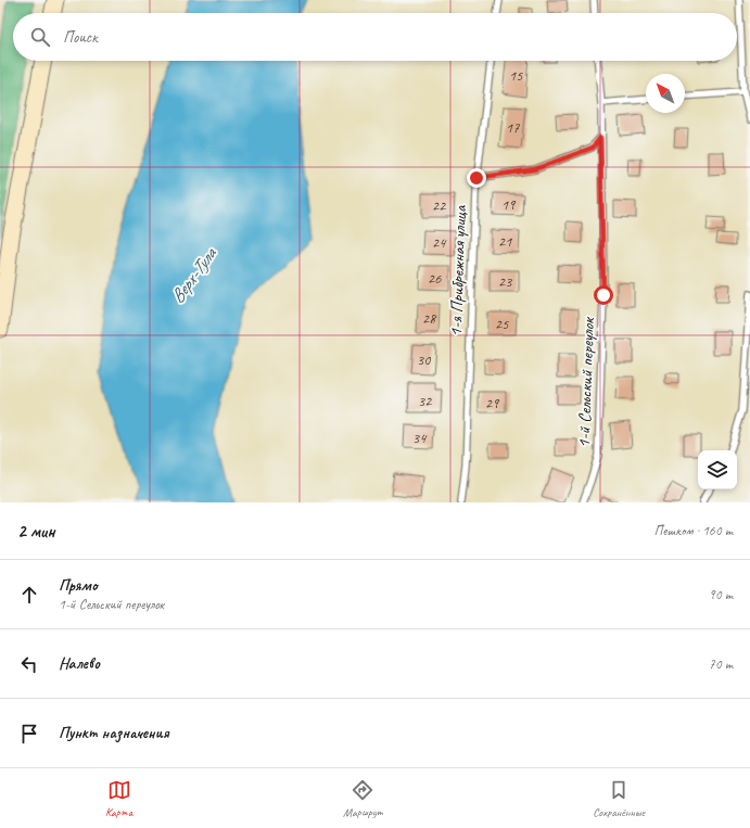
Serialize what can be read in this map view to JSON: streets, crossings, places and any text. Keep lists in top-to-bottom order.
{
  "streets": {
    "lane": ["1-я Прибрежная улица", "1-й Сельский переулок"]
  },
  "water": ["Верх-Тула"],
  "house_numbers": [
    "15",
    "17",
    "19",
    "22",
    "21",
    "24",
    "26",
    "23",
    "28",
    "25",
    "30",
    "32",
    "29",
    "34"
  ],
  "north": "top left",
  "page": {
    "search": "Поиск",
    "heading": ["2 мин", "Пешком · 160 m"],
    "list": [
      ["Прямо", "1-й Сельский переулок", "90 m"],
      ["Налево", "70 m"],
      "Пункт назначения"
    ],
    "nav": ["Карта", "Маршрут", "Сохранённые"]
  }
}
